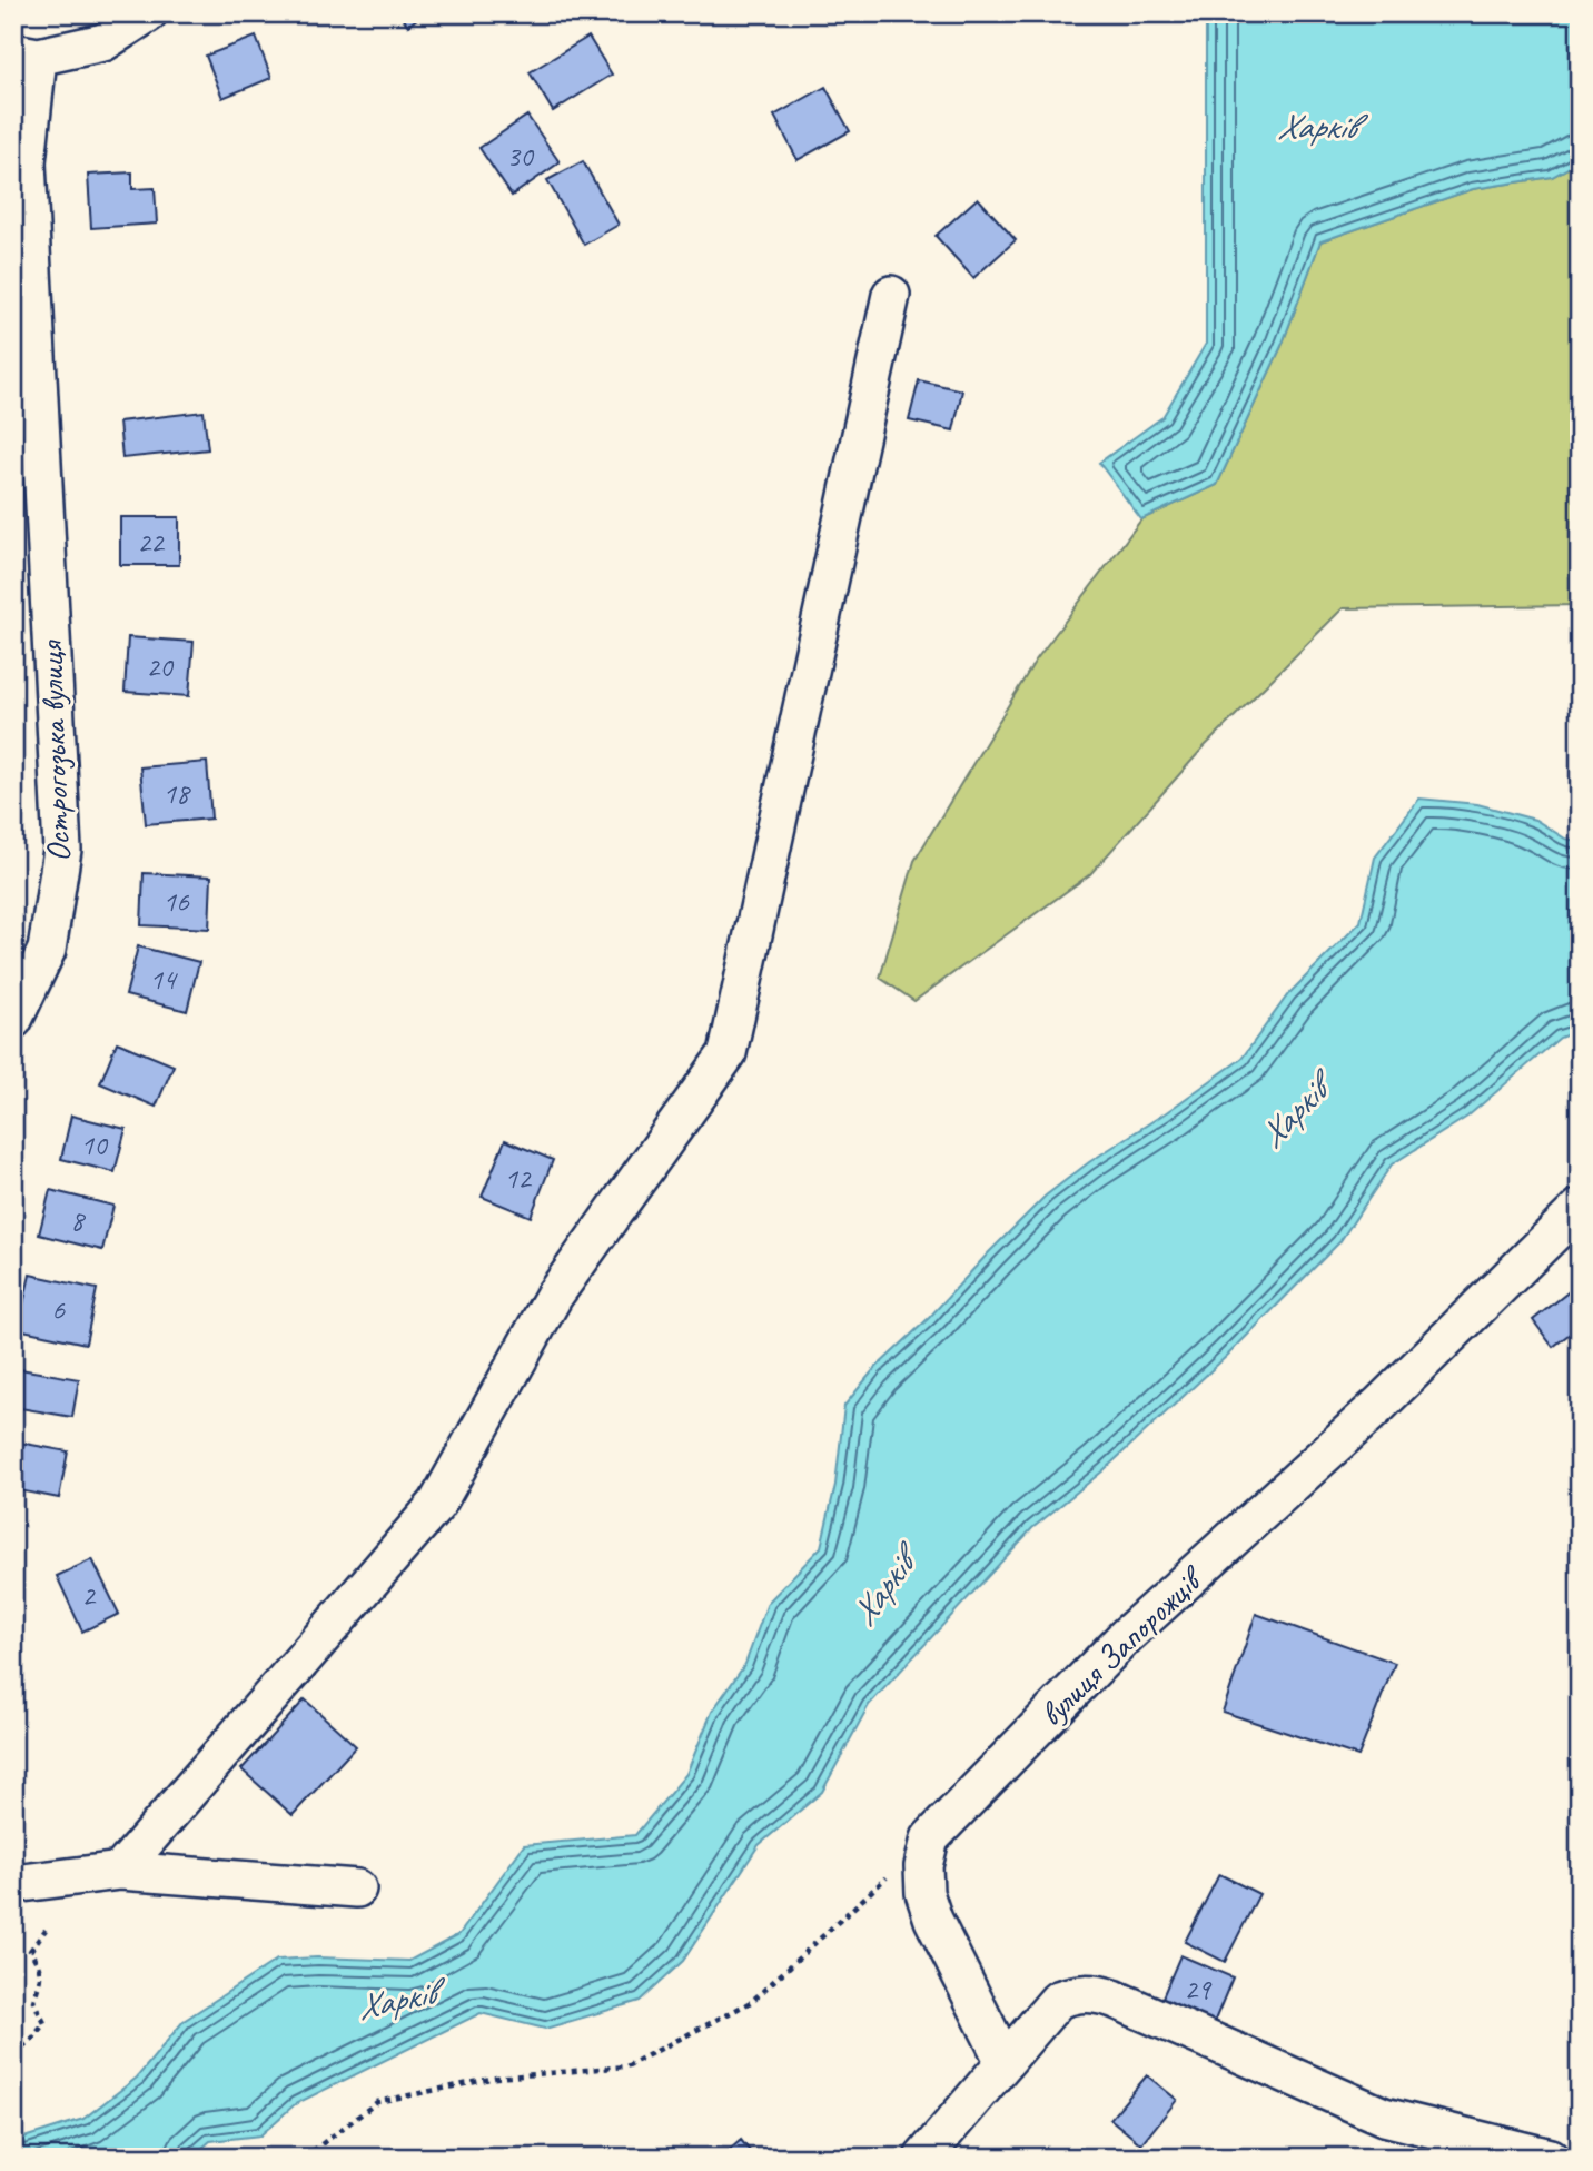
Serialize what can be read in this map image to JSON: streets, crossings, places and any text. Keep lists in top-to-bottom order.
{
  "streets": {
    "street": ["Острогозька вулиця", "вулиця Запорожців"]
  },
  "water": ["Харків"],
  "house_numbers": [
    "30",
    "22",
    "20",
    "18",
    "16",
    "14",
    "10",
    "12",
    "8",
    "6",
    "2",
    "29"
  ]
}
